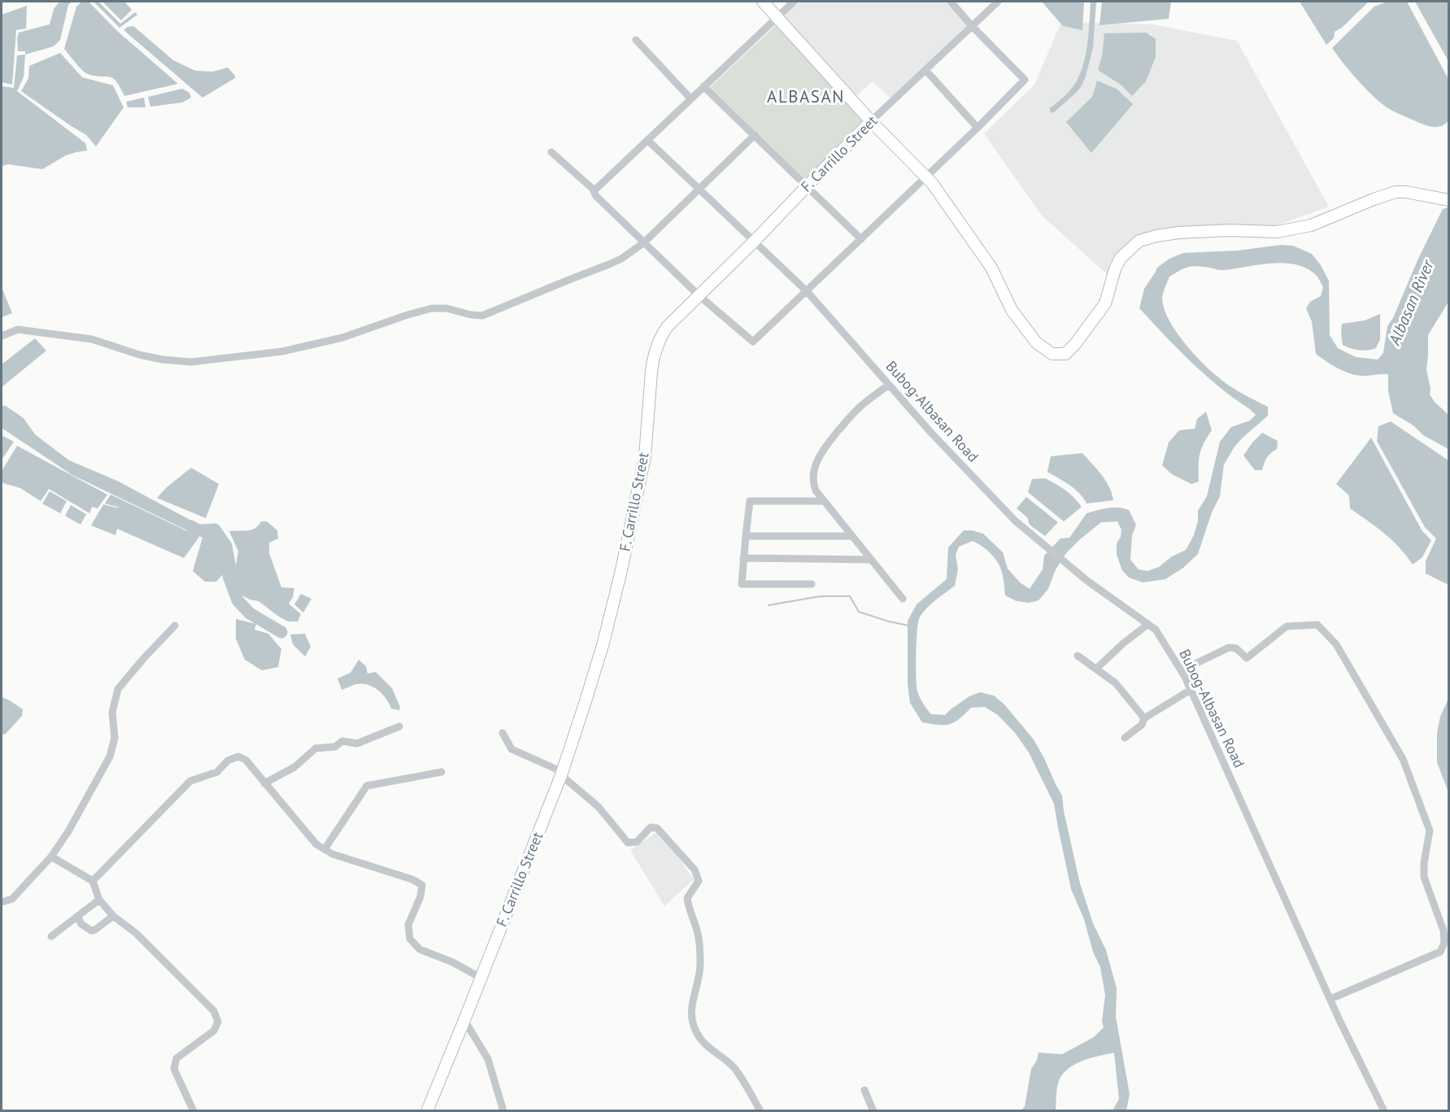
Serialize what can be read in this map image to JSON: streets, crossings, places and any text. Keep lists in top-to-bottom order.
{
  "streets": {
    "street": ["F. Carrillo Street", "Bubog-Albasan Road"]
  },
  "crossings": [
    ["F. Carrillo Street", "Bubog-Albasan Road"]
  ],
  "districts": ["ALBASAN"],
  "water": ["Albasan River"]
}
